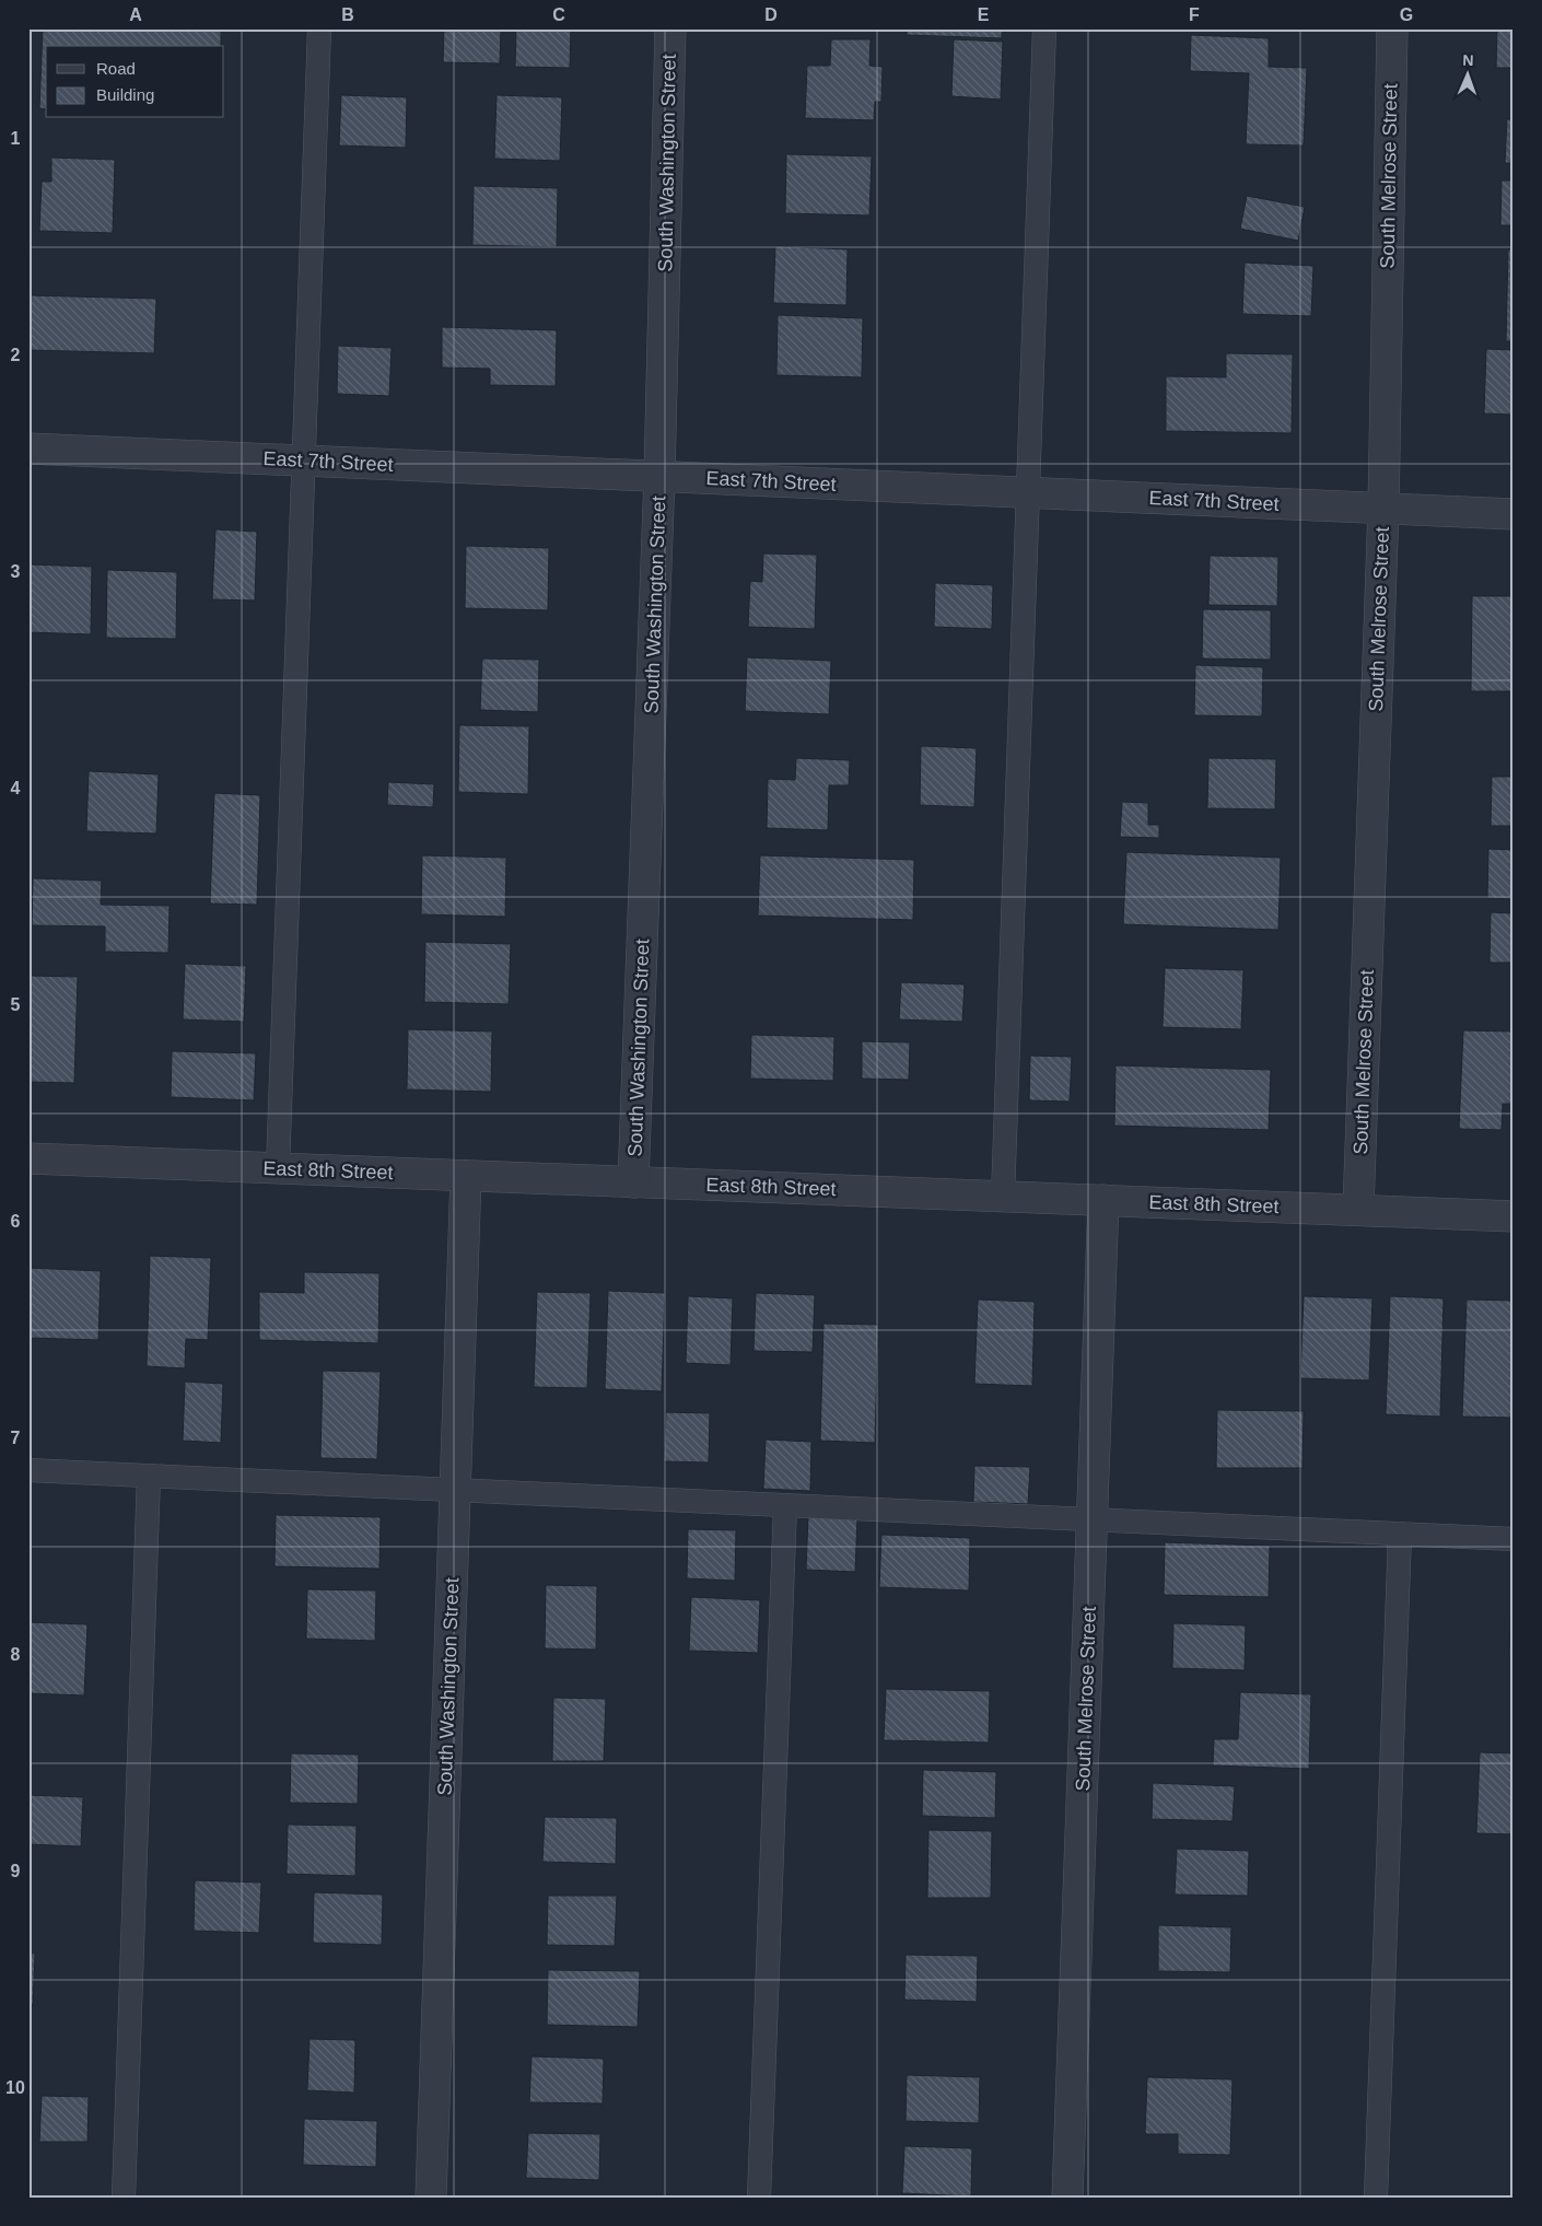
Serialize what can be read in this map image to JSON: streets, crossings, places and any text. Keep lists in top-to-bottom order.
{
  "streets": {
    "street": [
      "South Washington Street",
      "South Melrose Street",
      "East 7th Street",
      "East 8th Street"
    ]
  },
  "crossings": [
    ["South Washington Street", "East 7th Street"],
    ["South Washington Street", "East 8th Street"],
    ["South Melrose Street", "East 7th Street"],
    ["South Melrose Street", "East 8th Street"]
  ],
  "legend": ["Road", "Building"],
  "north": "top",
  "grid": {
    "columns": [
      "A",
      "B",
      "C",
      "D",
      "E",
      "F",
      "G"
    ],
    "rows": [
      "1",
      "2",
      "3",
      "4",
      "5",
      "6",
      "7",
      "8",
      "9",
      "10"
    ]
  }
}
